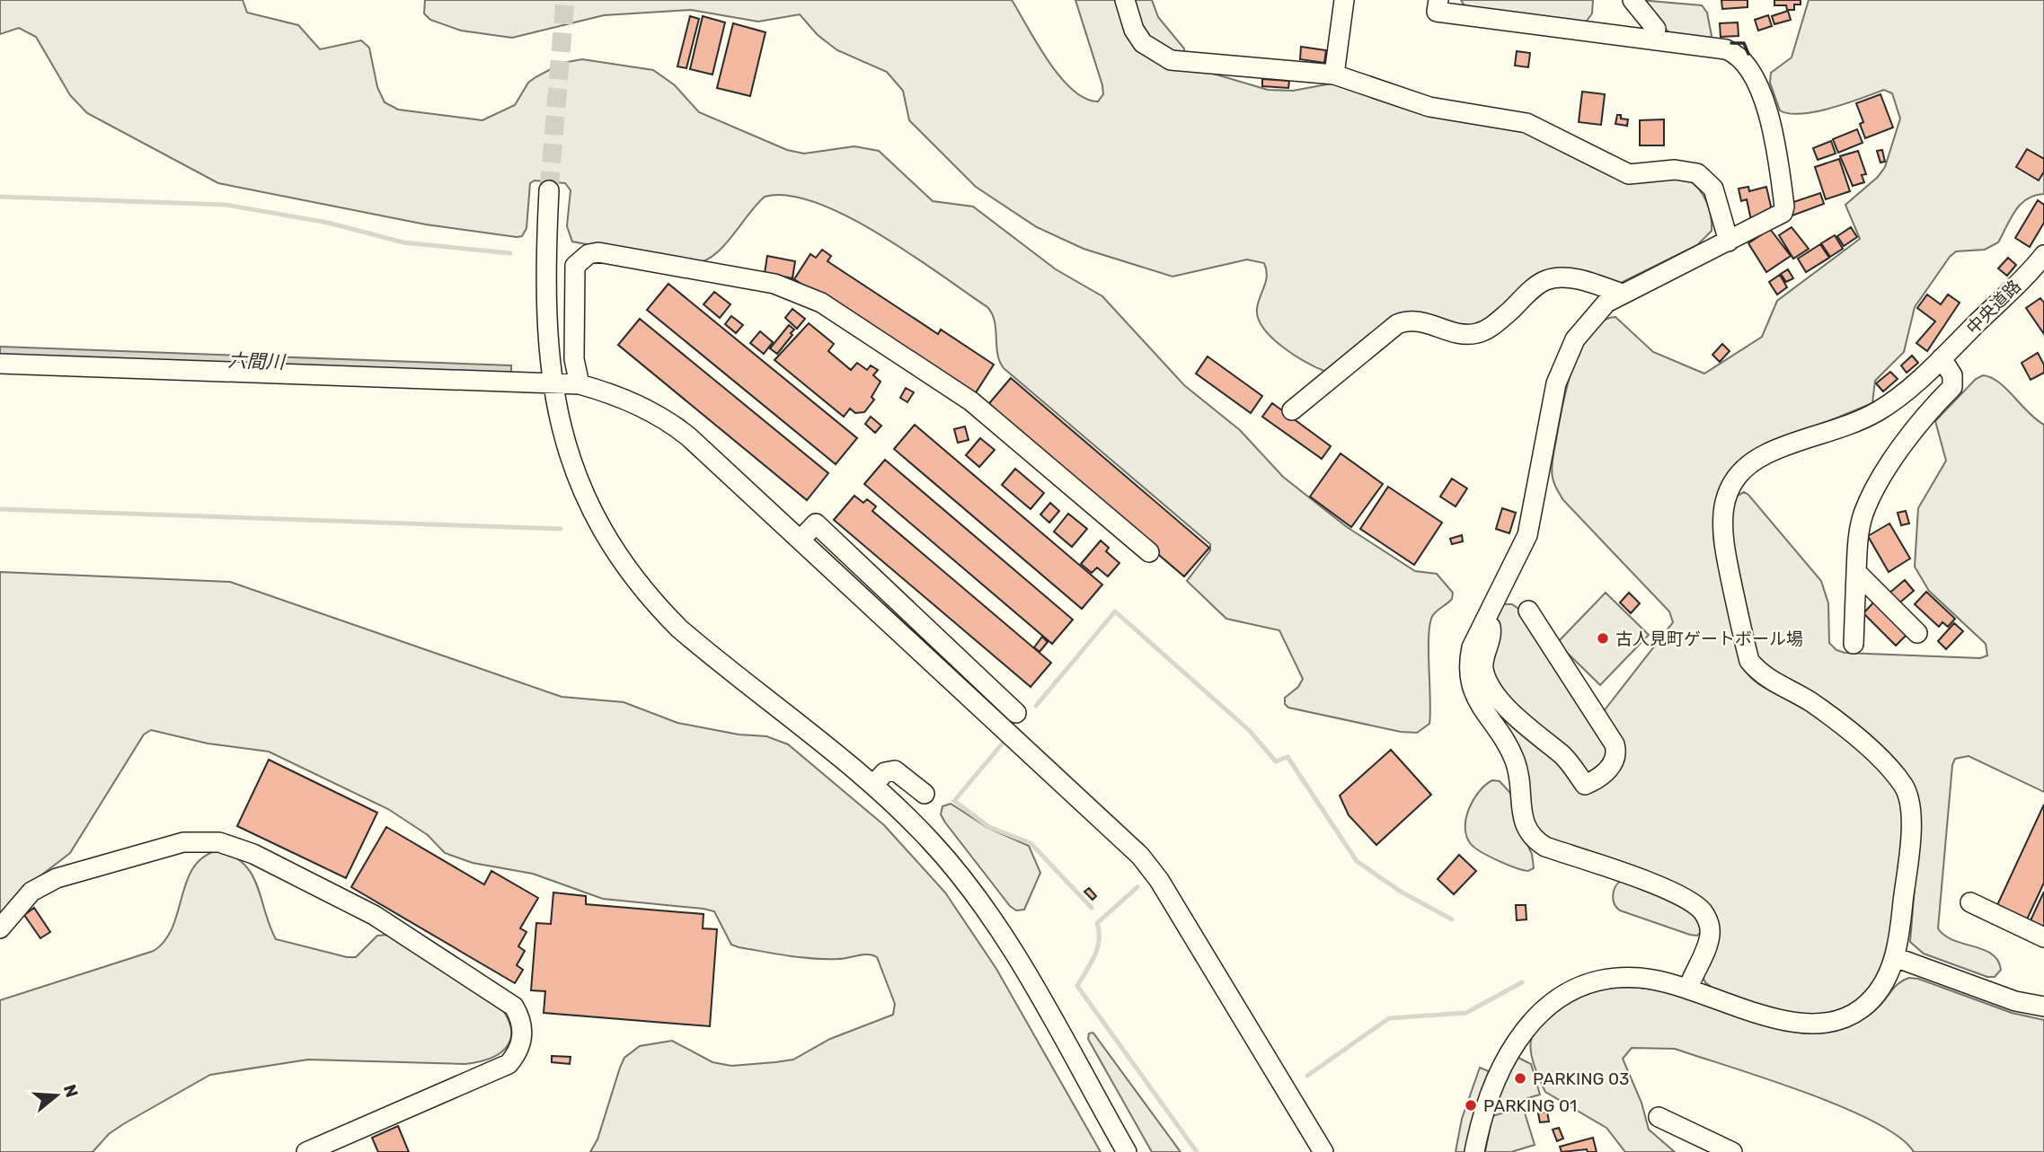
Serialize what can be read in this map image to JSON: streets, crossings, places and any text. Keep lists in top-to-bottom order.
{
  "streets": {
    "street": ["中央道路"]
  },
  "water": ["六間川"],
  "places": ["古人見町ゲートボール場", "PARKING 03", "PARKING 01"],
  "north": "right"
}
